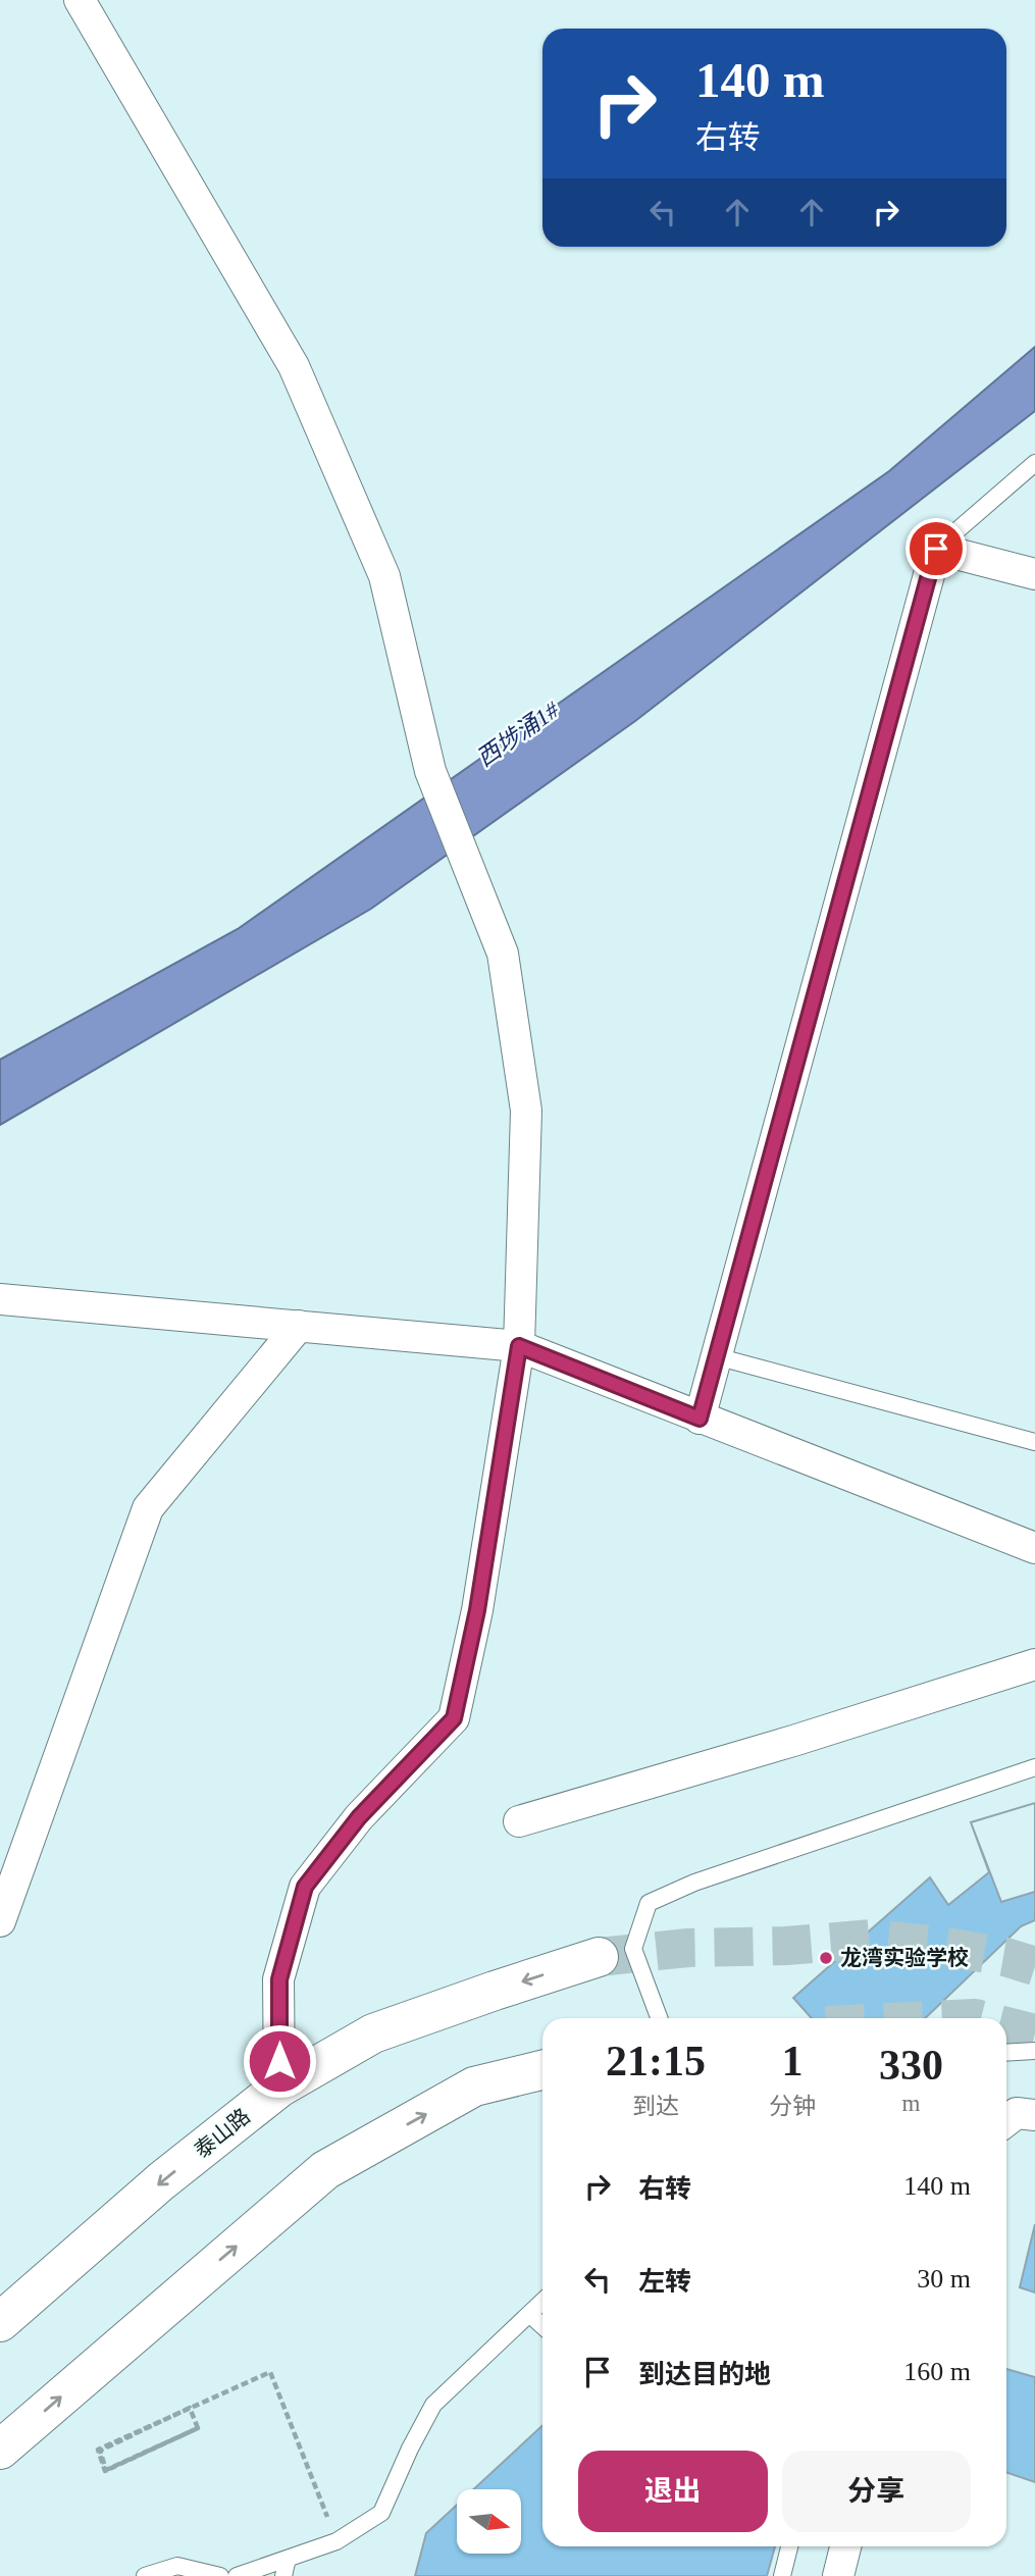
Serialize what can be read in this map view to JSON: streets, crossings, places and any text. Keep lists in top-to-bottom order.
{
  "streets": {
    "main road": ["泰山路"]
  },
  "water": ["西埗涌1#"],
  "places": ["龙湾实验学校"],
  "north": "right",
  "page": {
    "turn": ["140 m", "右转"],
    "eta": [
      "21:15",
      "到达",
      "1",
      "分钟",
      "330",
      "m"
    ],
    "list": [
      {
        "name": "右转",
        "value": "140 m"
      },
      {
        "name": "左转",
        "value": "30 m"
      },
      {
        "name": "到达目的地",
        "value": "160 m"
      }
    ],
    "buttons": ["退出", "分享"]
  }
}
